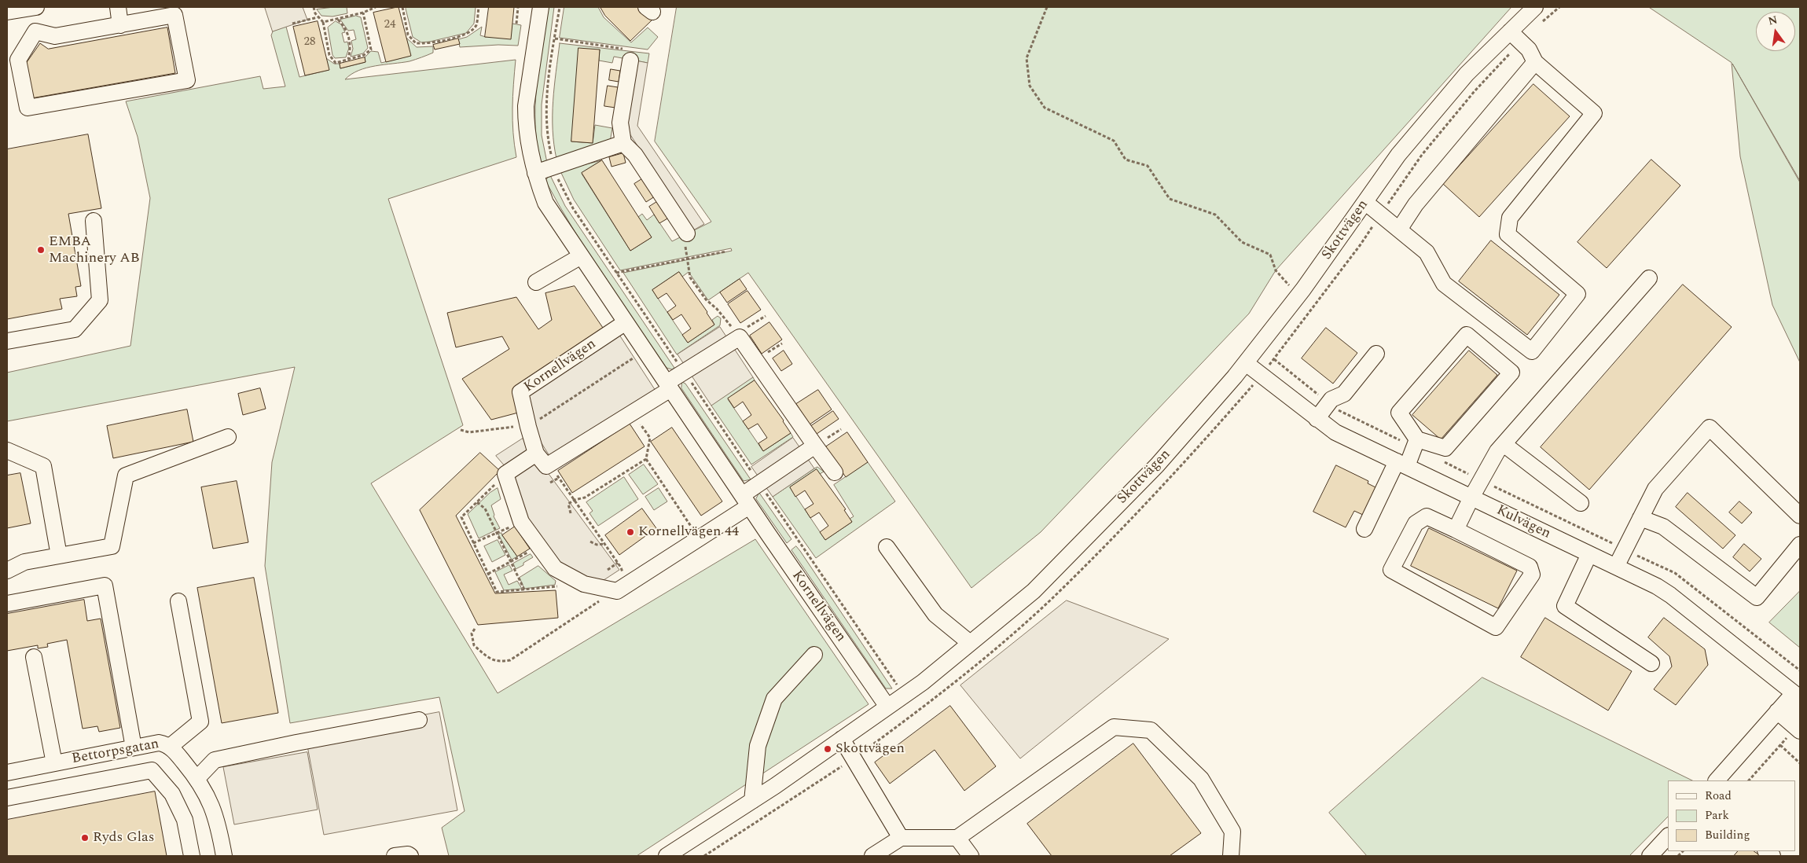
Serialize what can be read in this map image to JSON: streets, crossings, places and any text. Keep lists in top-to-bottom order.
{
  "streets": {
    "street": [
      "Skottvägen",
      "Kornellvägen",
      "Kulvägen",
      "Bettorpsgatan"
    ]
  },
  "crossings": [
    ["Skottvägen", "Kornellvägen"],
    ["Skottvägen", "Kulvägen"]
  ],
  "places": [
    "EMBA Machinery AB",
    "Kornellvägen 44",
    "Skottvägen",
    "Ryds Glas"
  ],
  "house_numbers": ["24", "28"],
  "legend": ["Road", "Park", "Building"],
  "north": "top"
}
